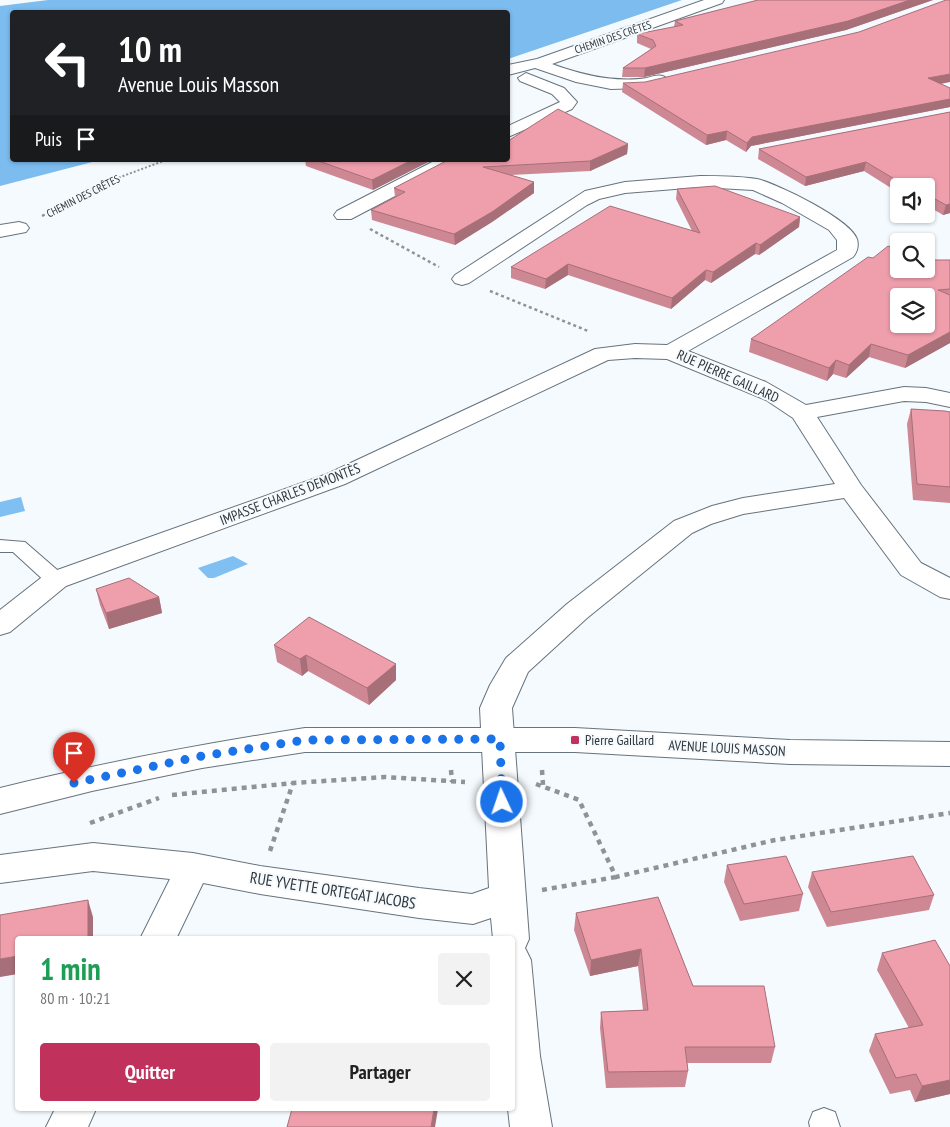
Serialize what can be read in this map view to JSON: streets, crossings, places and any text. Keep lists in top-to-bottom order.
{
  "streets": {
    "street": [
      "CHEMIN DES CRÊTES",
      "RUE PIERRE GAILLARD",
      "IMPASSE CHARLES DEMONTÈS",
      "AVENUE LOUIS MASSON",
      "RUE YVETTE ORTEGAT JACOBS"
    ]
  },
  "crossings": [
    ["RUE PIERRE GAILLARD", "IMPASSE CHARLES DEMONTÈS"]
  ],
  "places": {
    "transit": ["Pierre Gaillard"]
  },
  "page": {
    "turn": ["10 m", "Avenue Louis Masson"],
    "then": "Puis",
    "heading": ["1 min", "80 m · 10:21"],
    "buttons": ["Quitter", "Partager"]
  }
}
